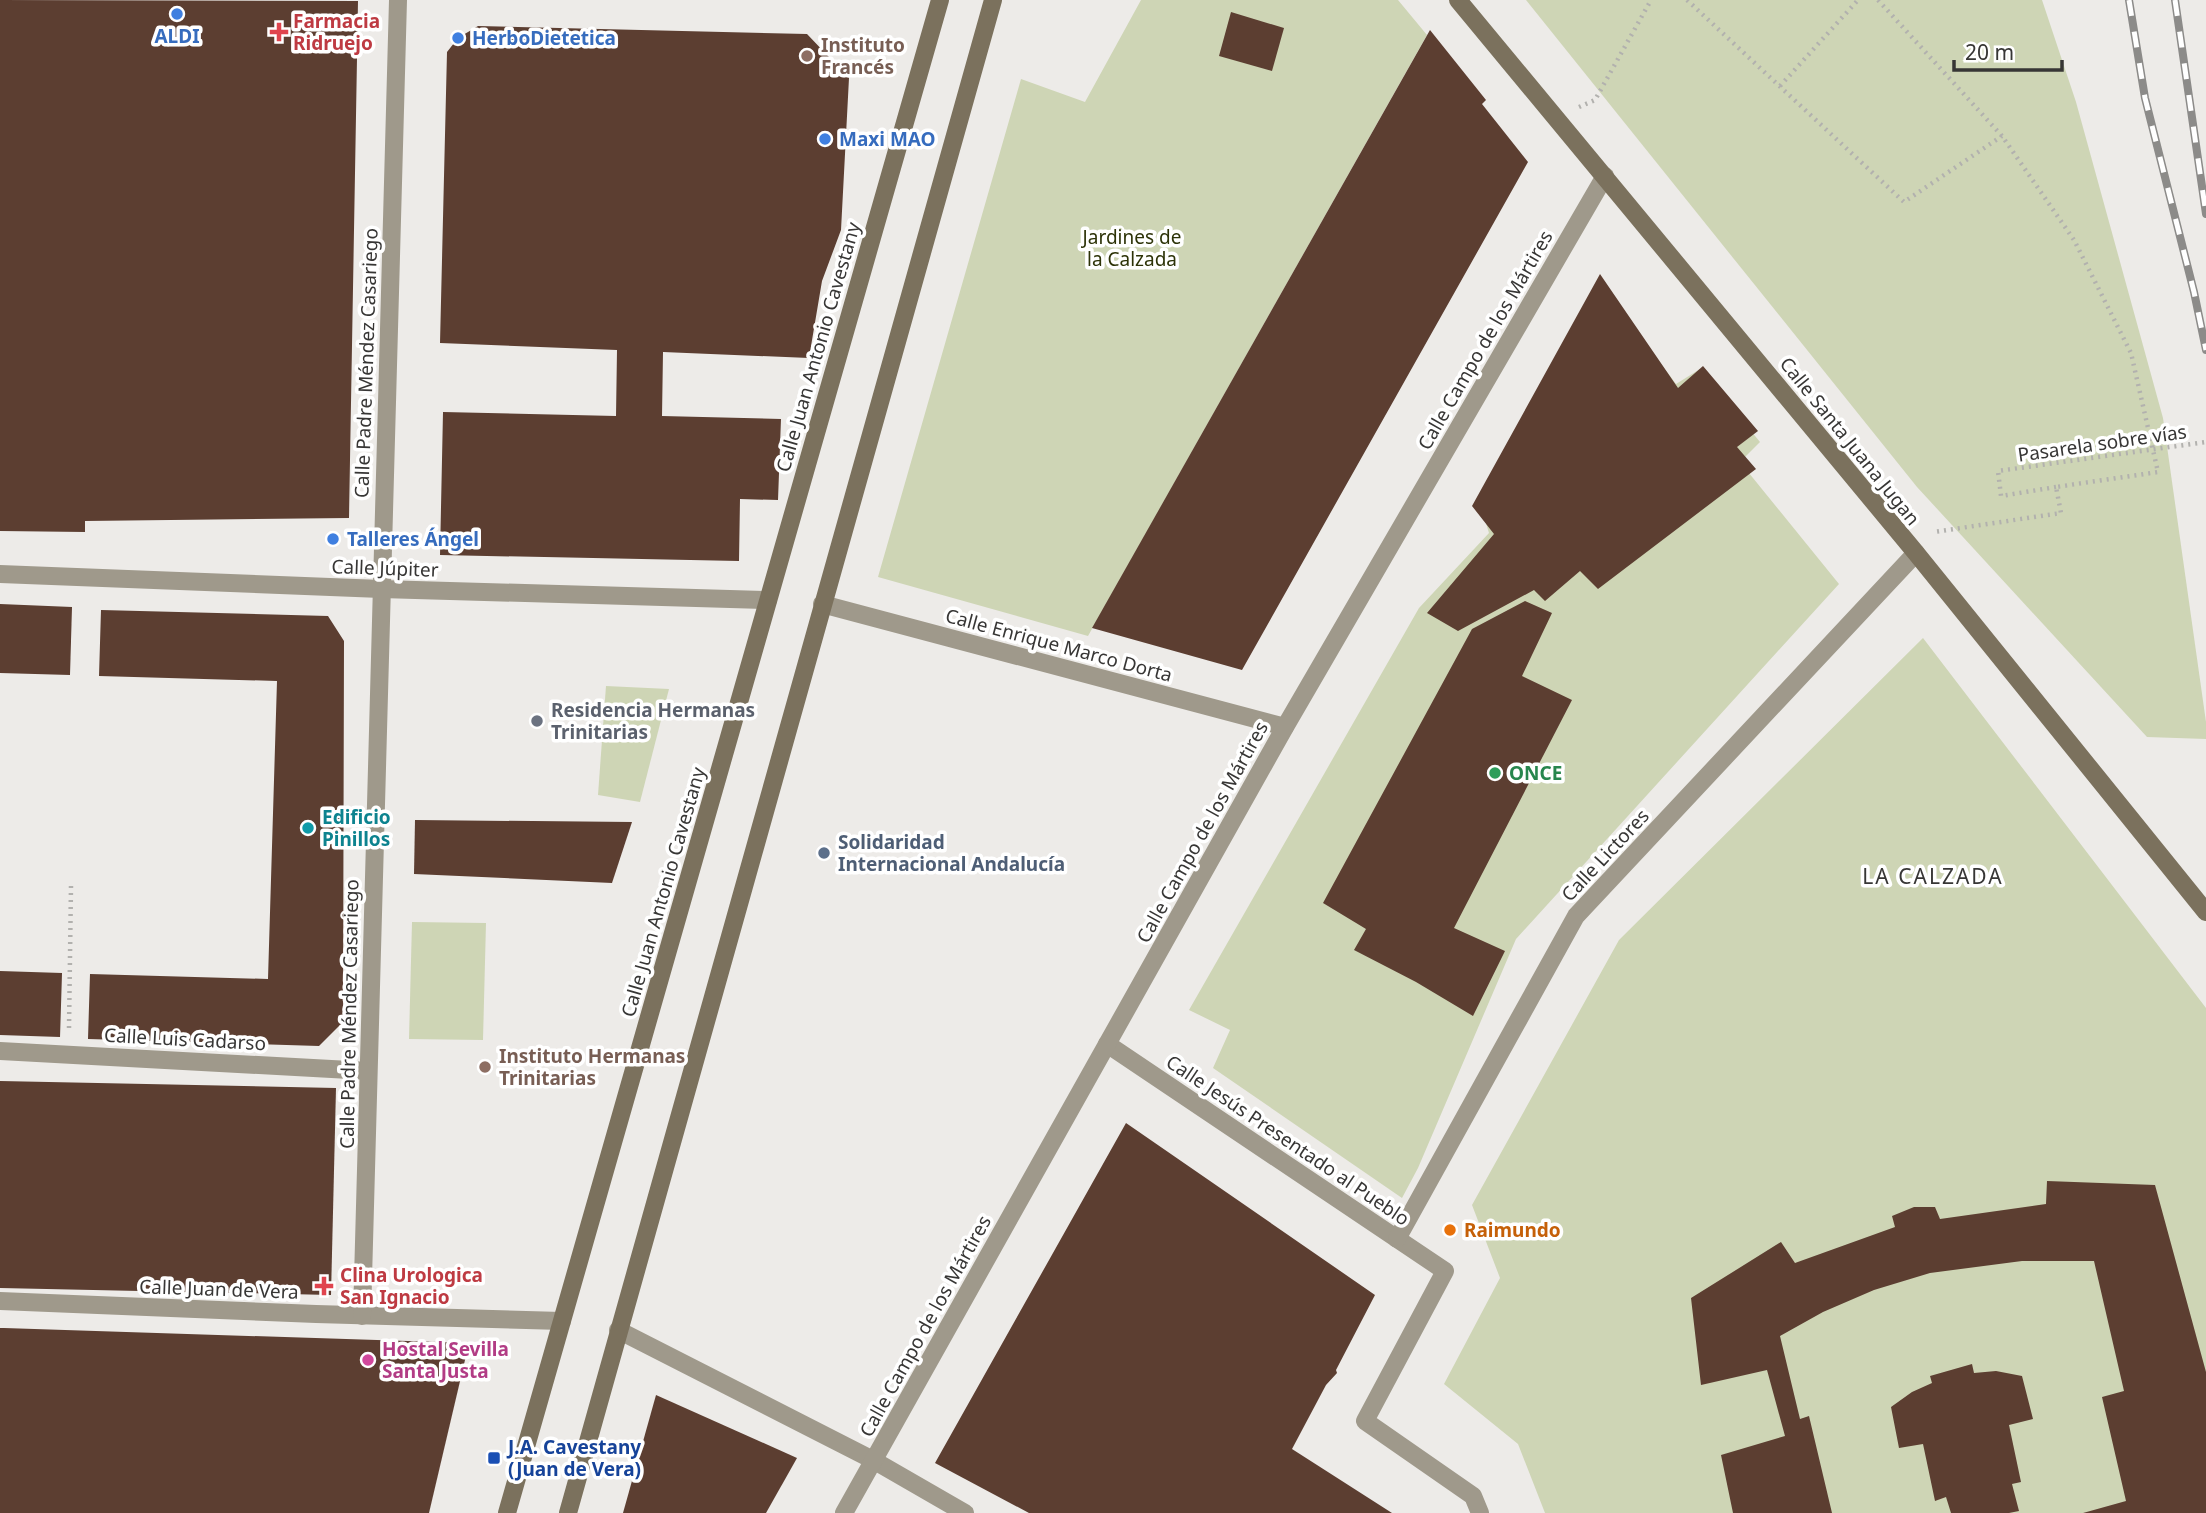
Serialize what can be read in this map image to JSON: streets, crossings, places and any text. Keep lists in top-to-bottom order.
{
  "streets": {
    "main road": ["Calle Juan Antonio Cavestany", "Calle Santa Juana Jugan"],
    "street": [
      "Calle Campo de los Mártires",
      "Calle Padre Méndez Casariego",
      "Calle Júpiter",
      "Calle Enrique Marco Dorta",
      "Calle Lictores",
      "Calle Luis Cadarso",
      "Calle Jesús Presentado al Pueblo",
      "Calle Juan de Vera"
    ],
    "path": ["Pasarela sobre vías"]
  },
  "crossings": [
    ["Calle Campo de los Mártires", "Calle Santa Juana Jugan"],
    ["Calle Campo de los Mártires", "Calle Enrique Marco Dorta"],
    ["Calle Campo de los Mártires", "Calle Jesús Presentado al Pueblo"],
    ["Calle Juan Antonio Cavestany", "Calle Júpiter"],
    ["Calle Juan Antonio Cavestany", "Calle Juan de Vera"],
    ["Calle Padre Méndez Casariego", "Calle Júpiter"],
    ["Calle Padre Méndez Casariego", "Calle Luis Cadarso"],
    ["Calle Padre Méndez Casariego", "Calle Juan de Vera"],
    ["Calle Santa Juana Jugan", "Calle Lictores"],
    ["Calle Lictores", "Calle Jesús Presentado al Pueblo"]
  ],
  "districts": ["LA CALZADA"],
  "parks": ["Jardines de la Calzada"],
  "places": {
    "other": [
      "ALDI",
      "HerboDietetica",
      "Instituto Francés",
      "Maxi MAO",
      "Talleres Ángel",
      "Residencia Hermanas Trinitarias",
      "ONCE",
      "Edificio Pinillos",
      "Solidaridad Internacional Andalucía",
      "Instituto Hermanas Trinitarias",
      "Raimundo",
      "Hostal Sevilla Santa Justa"
    ],
    "health": ["Farmacia Ridruejo", "Clina Urologica San Ignacio"],
    "transit": ["J.A. Cavestany (Juan de Vera)"]
  },
  "scale_bar": "20 m"
}
